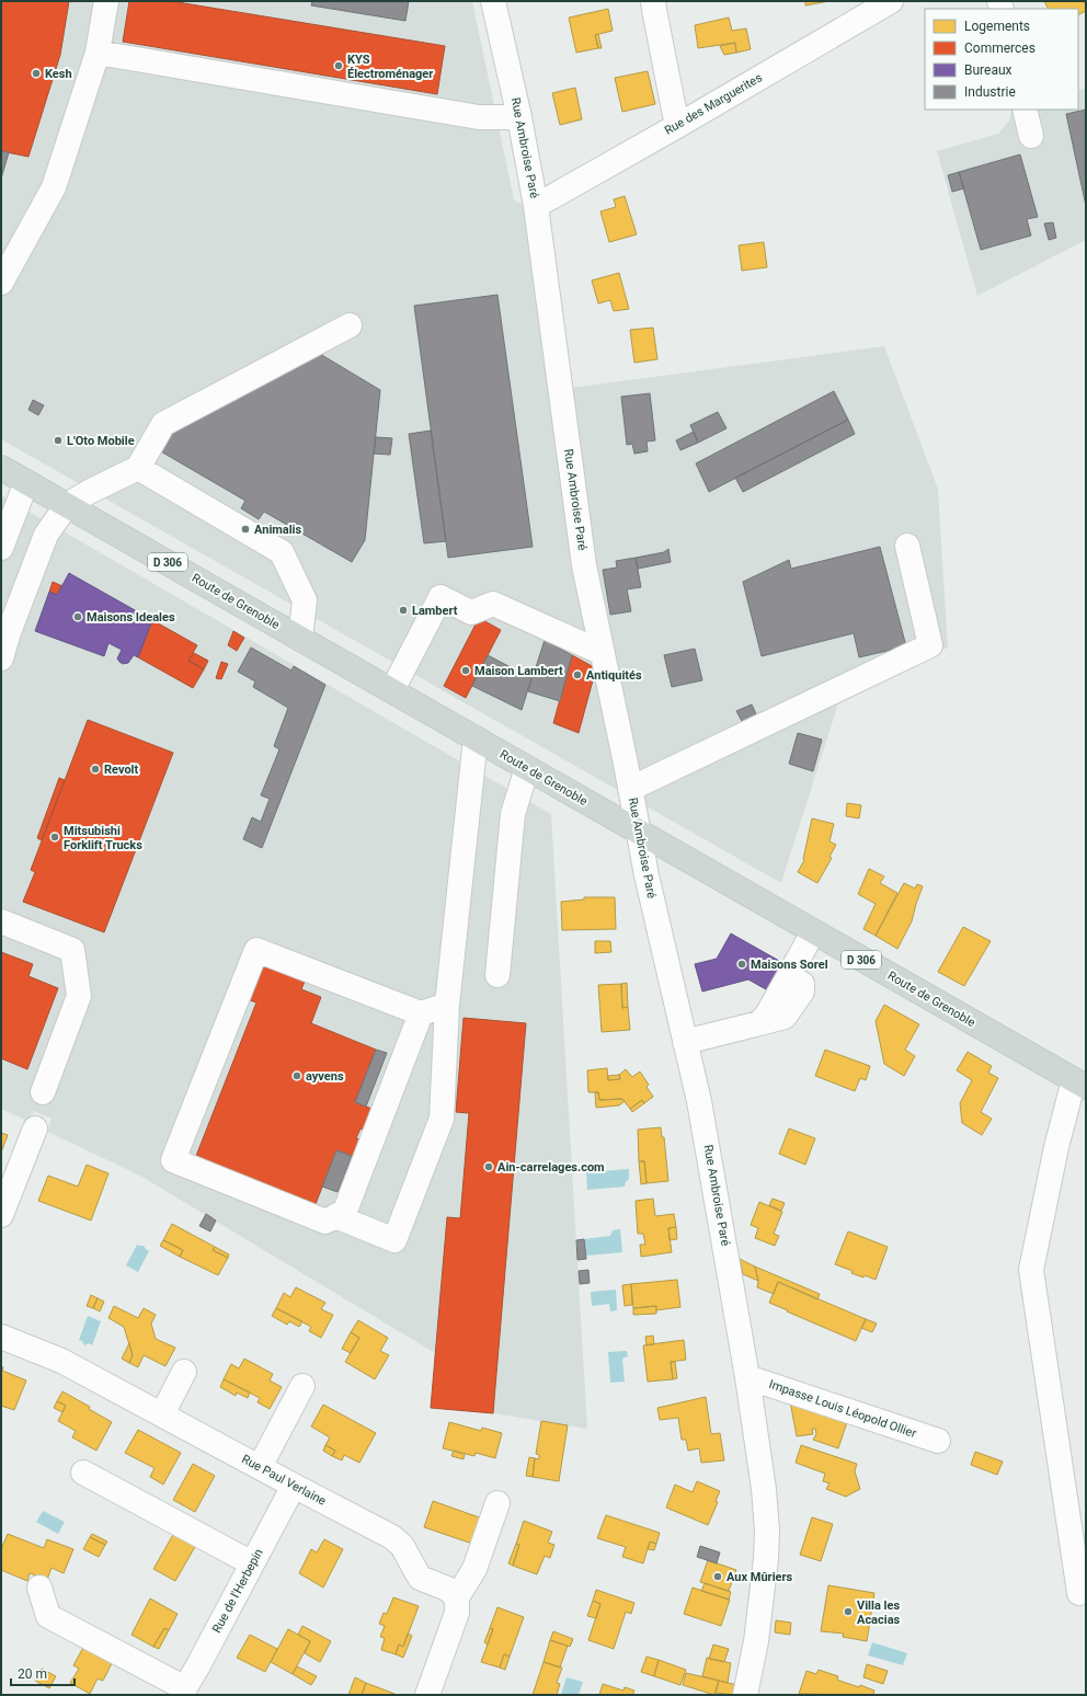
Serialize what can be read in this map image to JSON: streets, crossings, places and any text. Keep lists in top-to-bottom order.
{
  "streets": {
    "main road": ["D 306", "Route de Grenoble"],
    "street": [
      "Rue des Marguerites",
      "Rue Ambroise Paré",
      "Impasse Louis Léopold Ollier",
      "Rue Paul Verlaine",
      "Rue de l'Herbepin"
    ]
  },
  "crossings": [
    ["Rue des Marguerites", "Rue Ambroise Paré"],
    ["Rue Ambroise Paré", "Route de Grenoble"],
    ["Rue Ambroise Paré", "Impasse Louis Léopold Ollier"],
    ["Rue Paul Verlaine", "Rue de l'Herbepin"]
  ],
  "places": [
    "KYS Électroménager",
    "Kesh",
    "L'Oto Mobile",
    "Animalis",
    "Lambert",
    "Maisons Ideales",
    "Maison Lambert",
    "Antiquités",
    "Revolt",
    "Mitsubishi Forklift Trucks",
    "Maisons Sorel",
    "ayvens",
    "Ain-carrelages.com",
    "Aux Mûriers",
    "Villa les Acacias"
  ],
  "legend": [
    "Logements",
    "Commerces",
    "Bureaux",
    "Industrie"
  ],
  "scale_bar": "20 m"
}
